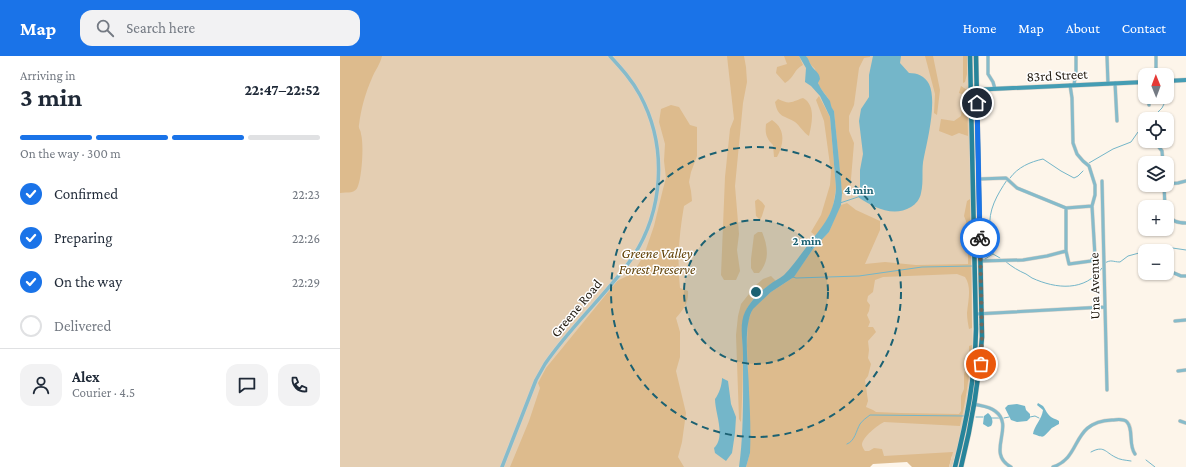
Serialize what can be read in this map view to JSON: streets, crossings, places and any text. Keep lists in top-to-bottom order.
{
  "streets": {
    "main road": ["83rd Street"],
    "street": ["Una Avenue", "Greene Road"]
  },
  "parks": ["Greene Valley Forest Preserve"],
  "north": "top",
  "page": {
    "header": "Map",
    "search": "Search here",
    "nav": [
      "Home",
      "Map",
      "About",
      "Contact"
    ],
    "heading": ["3 min", "Arriving in", "22:47–22:52"],
    "panel": ["Alex", "Courier · 4.5"],
    "map_buttons": ["+", "−"],
    "bar": "On the way · 300 m",
    "list": [
      ["Confirmed", "22:23"],
      ["Preparing", "22:26"],
      ["On the way", "22:29"],
      "Delivered"
    ]
  },
  "rings": ["4 min", "2 min"]
}
